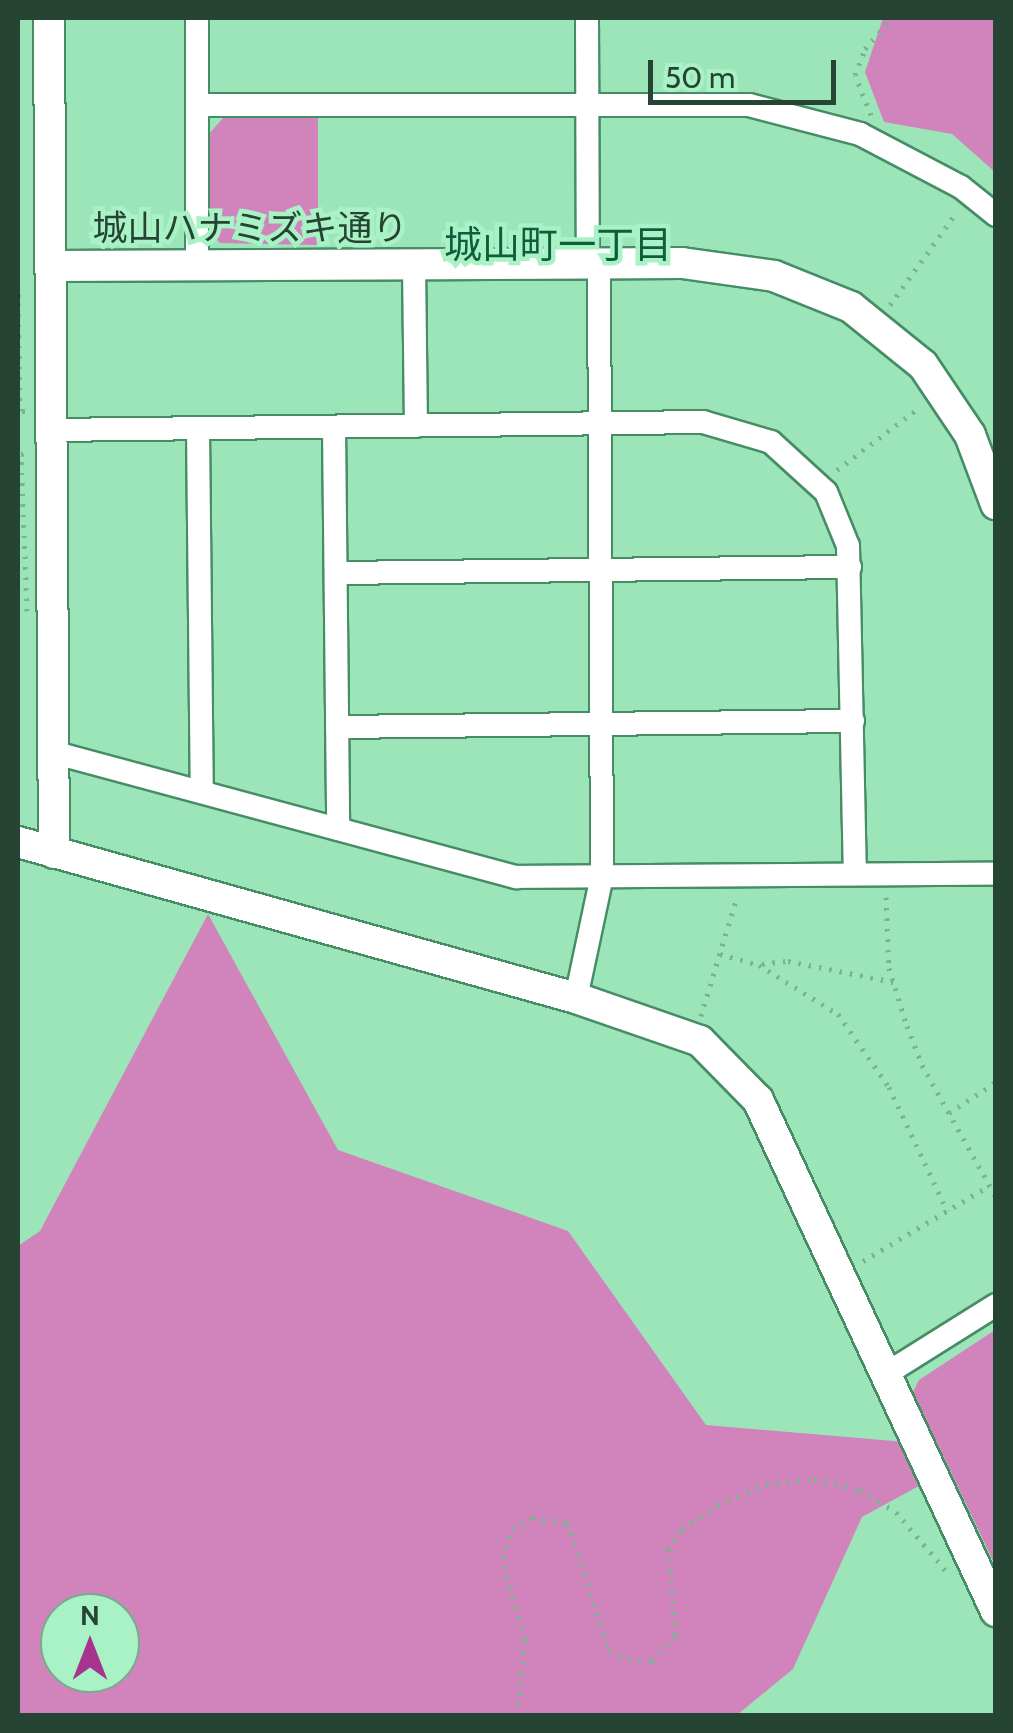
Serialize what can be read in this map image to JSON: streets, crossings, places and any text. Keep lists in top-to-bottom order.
{
  "streets": {
    "street": ["城山ハナミズキ通り"]
  },
  "districts": ["城山町一丁目"],
  "scale_bar": "50 m",
  "north": "top"
}
